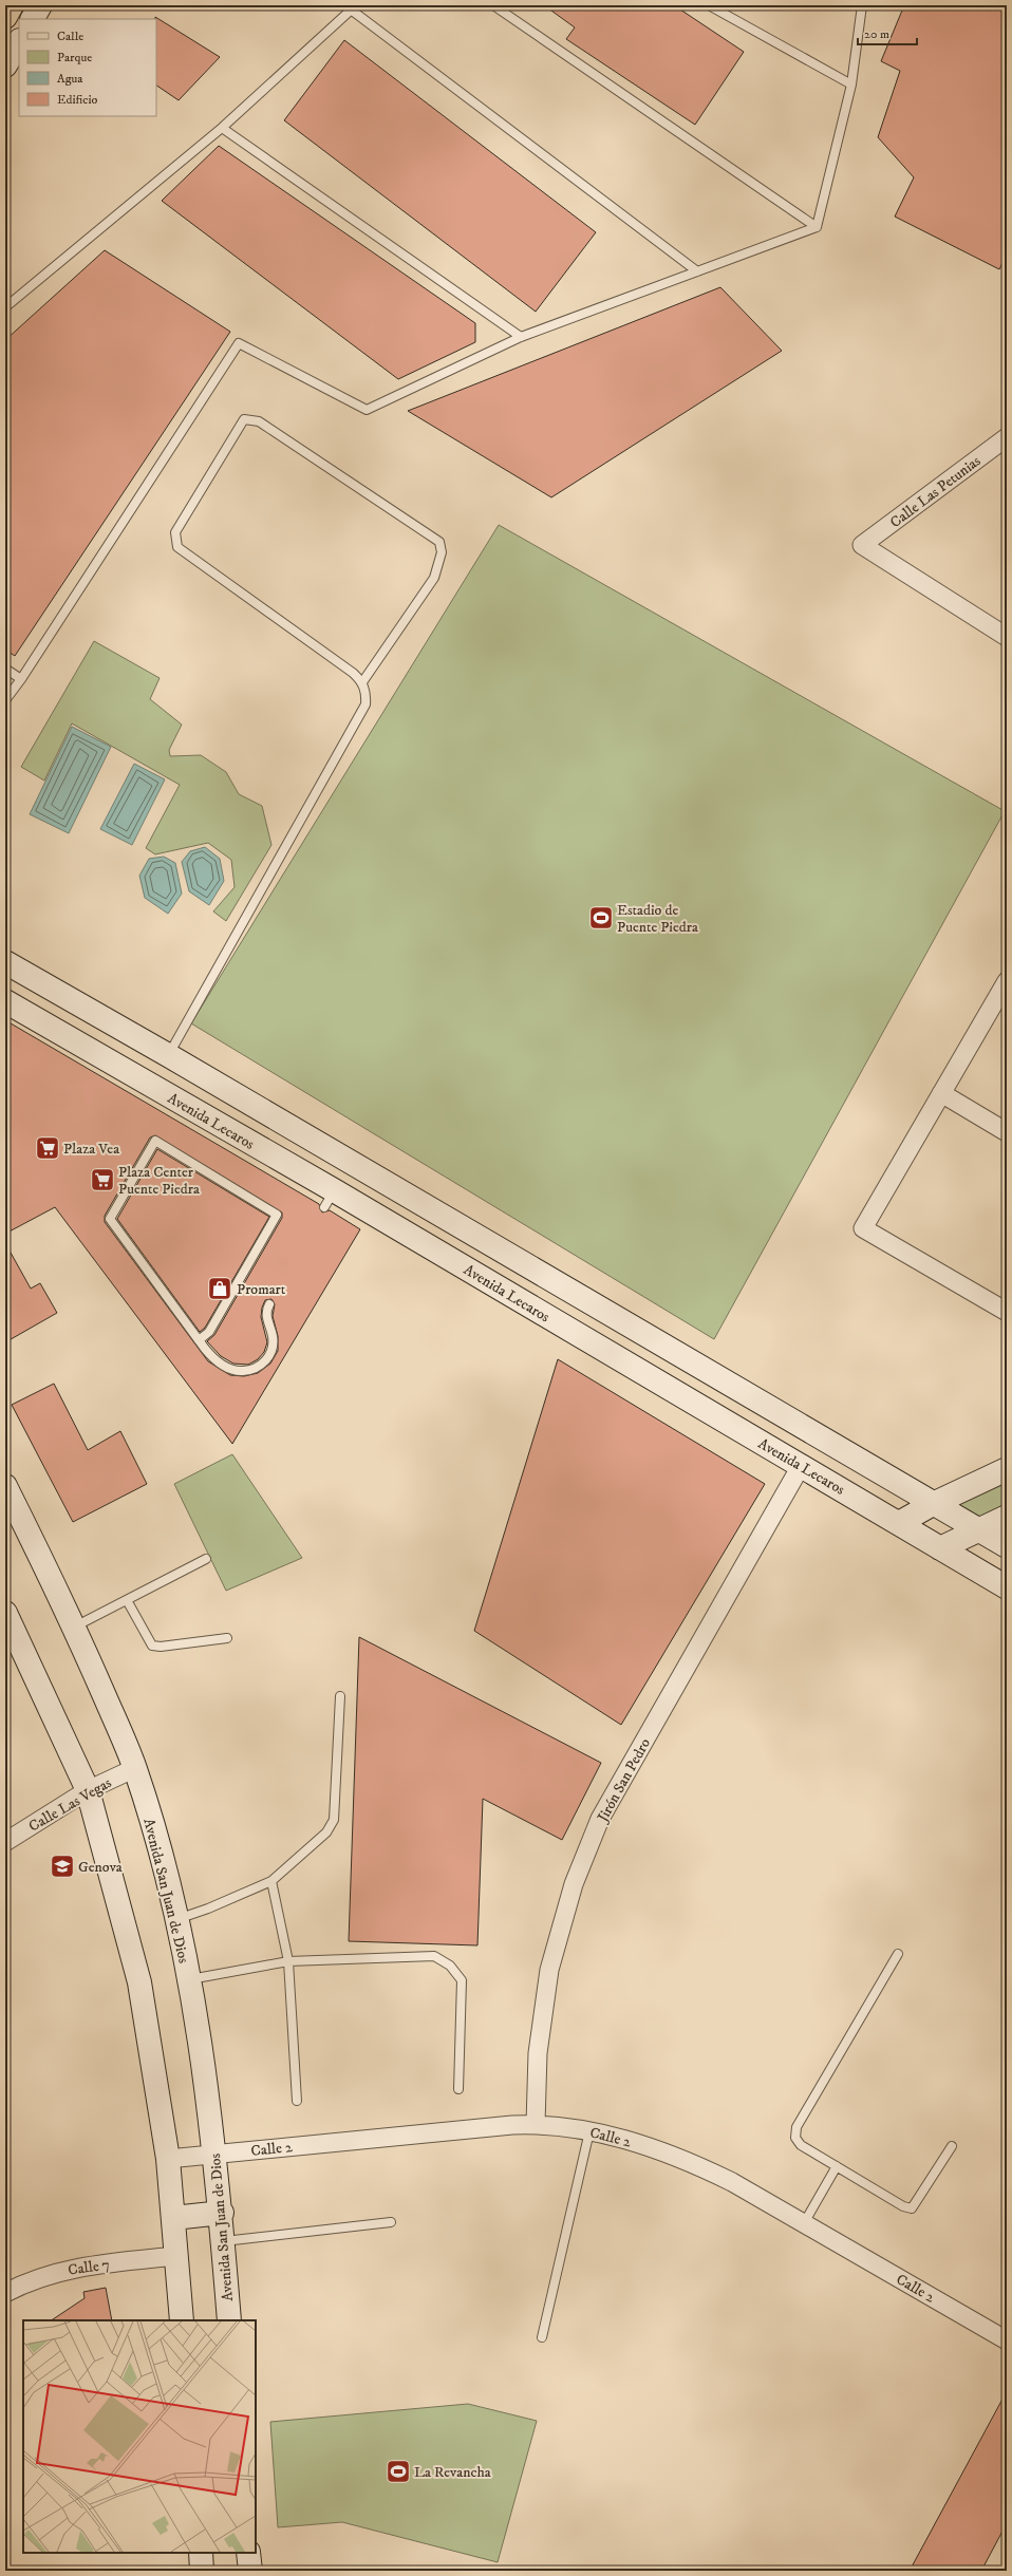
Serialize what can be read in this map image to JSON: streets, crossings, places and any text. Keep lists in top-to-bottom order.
{
  "streets": {
    "main road": ["Avenida Lecaros", "Avenida San Juan de Dios"],
    "street": [
      "Calle Las Petunias",
      "Jirón San Pedro",
      "Calle Las Vegas",
      "Calle 2",
      "Calle 7"
    ]
  },
  "crossings": [
    ["Avenida Lecaros", "Jirón San Pedro"],
    ["Jirón San Pedro", "Calle 2"],
    ["Calle Las Vegas", "Avenida San Juan de Dios"],
    ["Avenida San Juan de Dios", "Calle 2"]
  ],
  "places": {
    "sports": ["Estadio de Puente Piedra", "La Revancha"],
    "supermarket": ["Plaza Vea", "Plaza Center Puente Piedra"],
    "shop": ["Promart"],
    "school or university": ["Genova"]
  },
  "legend": [
    "Calle",
    "Parque",
    "Agua",
    "Edificio"
  ],
  "scale_bar": "20 m"
}
